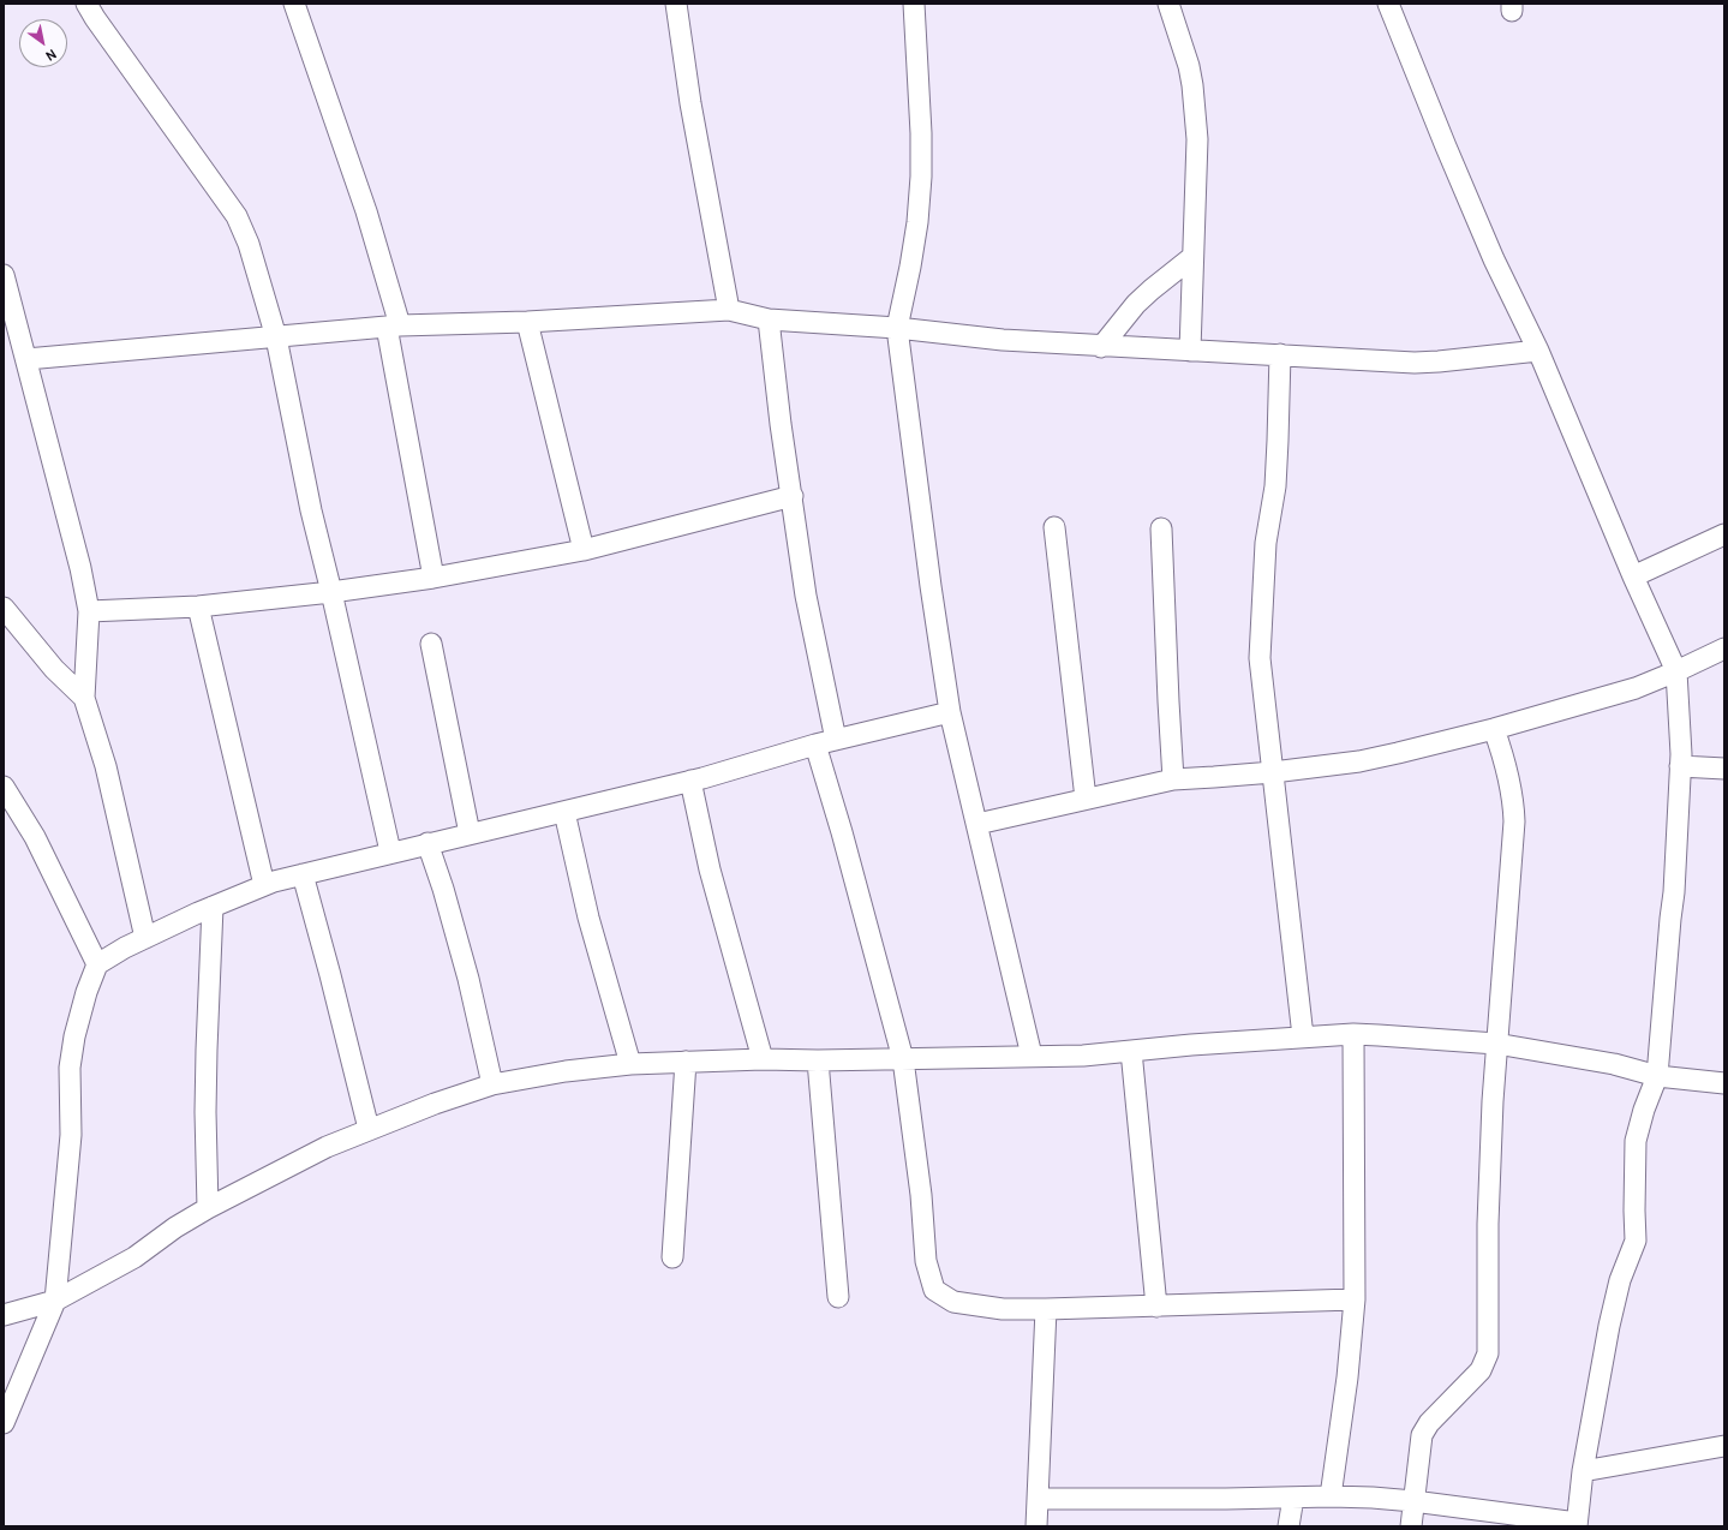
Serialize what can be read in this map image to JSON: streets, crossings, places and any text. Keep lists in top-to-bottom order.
{
  "north": "bottom right"
}
